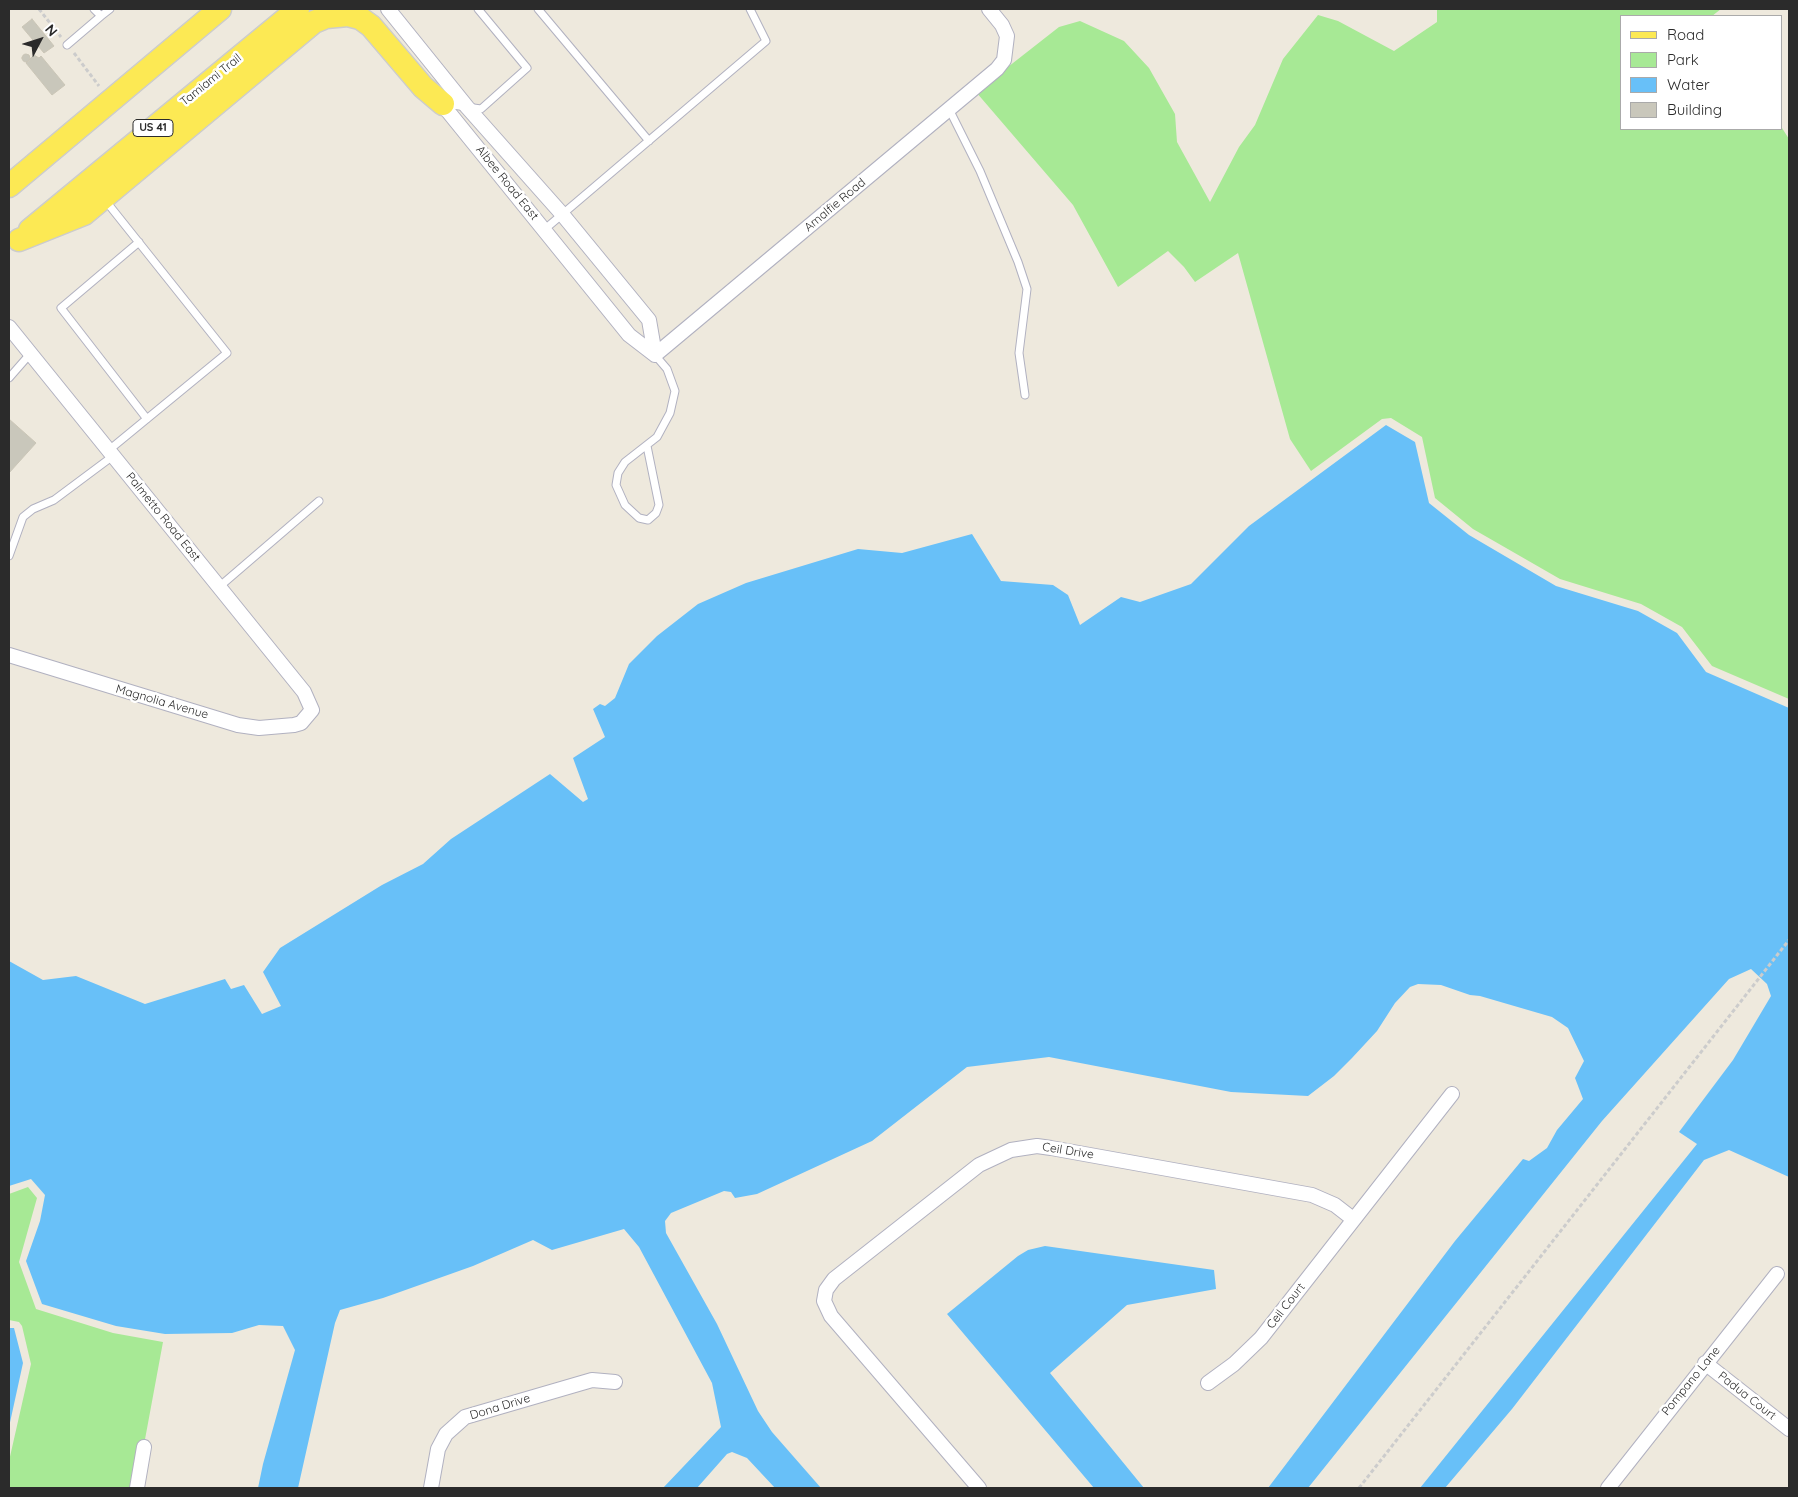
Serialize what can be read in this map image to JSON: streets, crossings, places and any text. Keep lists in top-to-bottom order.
{
  "streets": {
    "main road": ["Tamiami Trail", "US 41"],
    "street": [
      "Albee Road East",
      "Amalfie Road",
      "Palmetto Road East",
      "Magnolia Avenue",
      "Ceil Drive",
      "Ceil Court",
      "Pompano Lane",
      "Padua Court",
      "Dona Drive"
    ]
  },
  "crossings": [
    ["Albee Road East", "Amalfie Road"],
    ["Palmetto Road East", "Magnolia Avenue"],
    ["Ceil Drive", "Ceil Court"],
    ["Pompano Lane", "Padua Court"]
  ],
  "legend": [
    "Road",
    "Park",
    "Water",
    "Building"
  ],
  "north": "top right"
}
